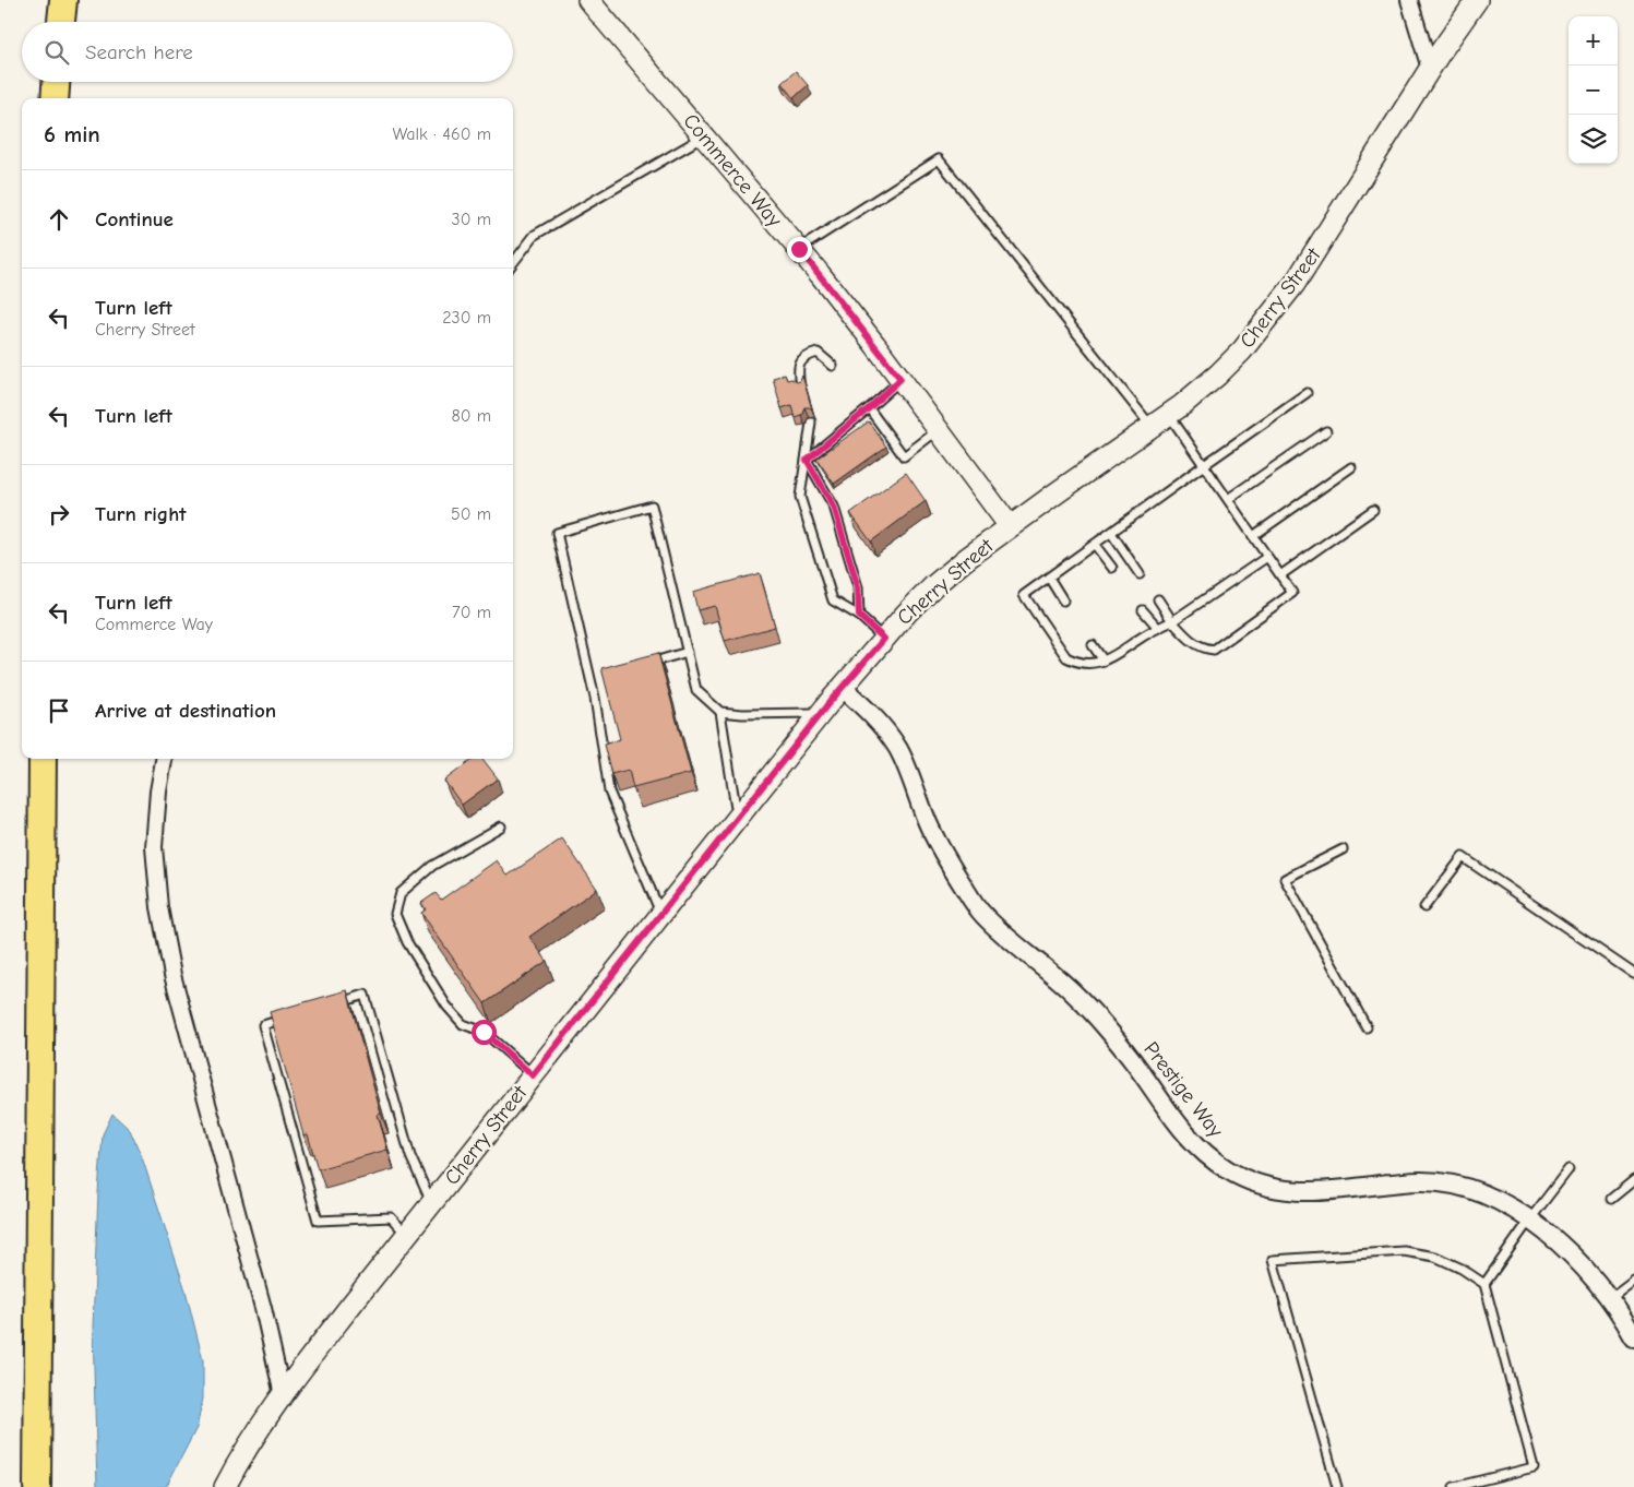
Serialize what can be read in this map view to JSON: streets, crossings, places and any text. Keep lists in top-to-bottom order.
{
  "streets": {
    "main road": ["Commerce Way", "Cherry Street"],
    "street": ["Prestige Way"]
  },
  "crossings": [
    ["Commerce Way", "Cherry Street"],
    ["Cherry Street", "Prestige Way"]
  ],
  "page": {
    "map_buttons": ["+", "−"],
    "search": "Search here",
    "heading": ["6 min", "Walk · 460 m"],
    "list": [
      ["Continue", "30 m"],
      ["Turn left", "Cherry Street", "230 m"],
      ["Turn left", "80 m"],
      ["Turn right", "50 m"],
      ["Turn left", "Commerce Way", "70 m"],
      "Arrive at destination"
    ]
  }
}
